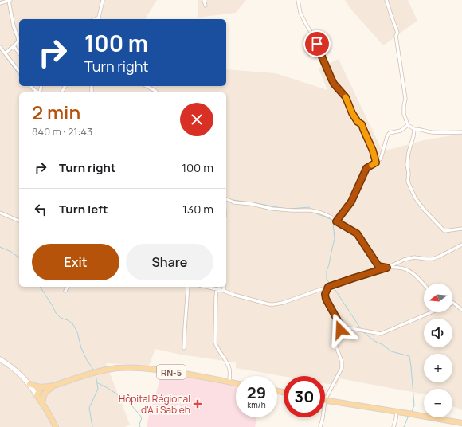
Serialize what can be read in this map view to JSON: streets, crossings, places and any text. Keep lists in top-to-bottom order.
{
  "streets": {
    "main road": ["RN-5"]
  },
  "places": {
    "health": ["Hôpital Régional d'Ali Sabieh"]
  },
  "north": "left",
  "page": {
    "turn": ["100 m", "Turn right"],
    "heading": ["2 min", "840 m · 21:43"],
    "list": [
      {
        "name": "Turn right",
        "value": "100 m"
      },
      {
        "name": "Turn left",
        "value": "130 m"
      }
    ],
    "buttons": ["Exit", "Share"],
    "map_buttons": ["+", "−"],
    "speed": "29 km/h",
    "limit": "30"
  }
}
